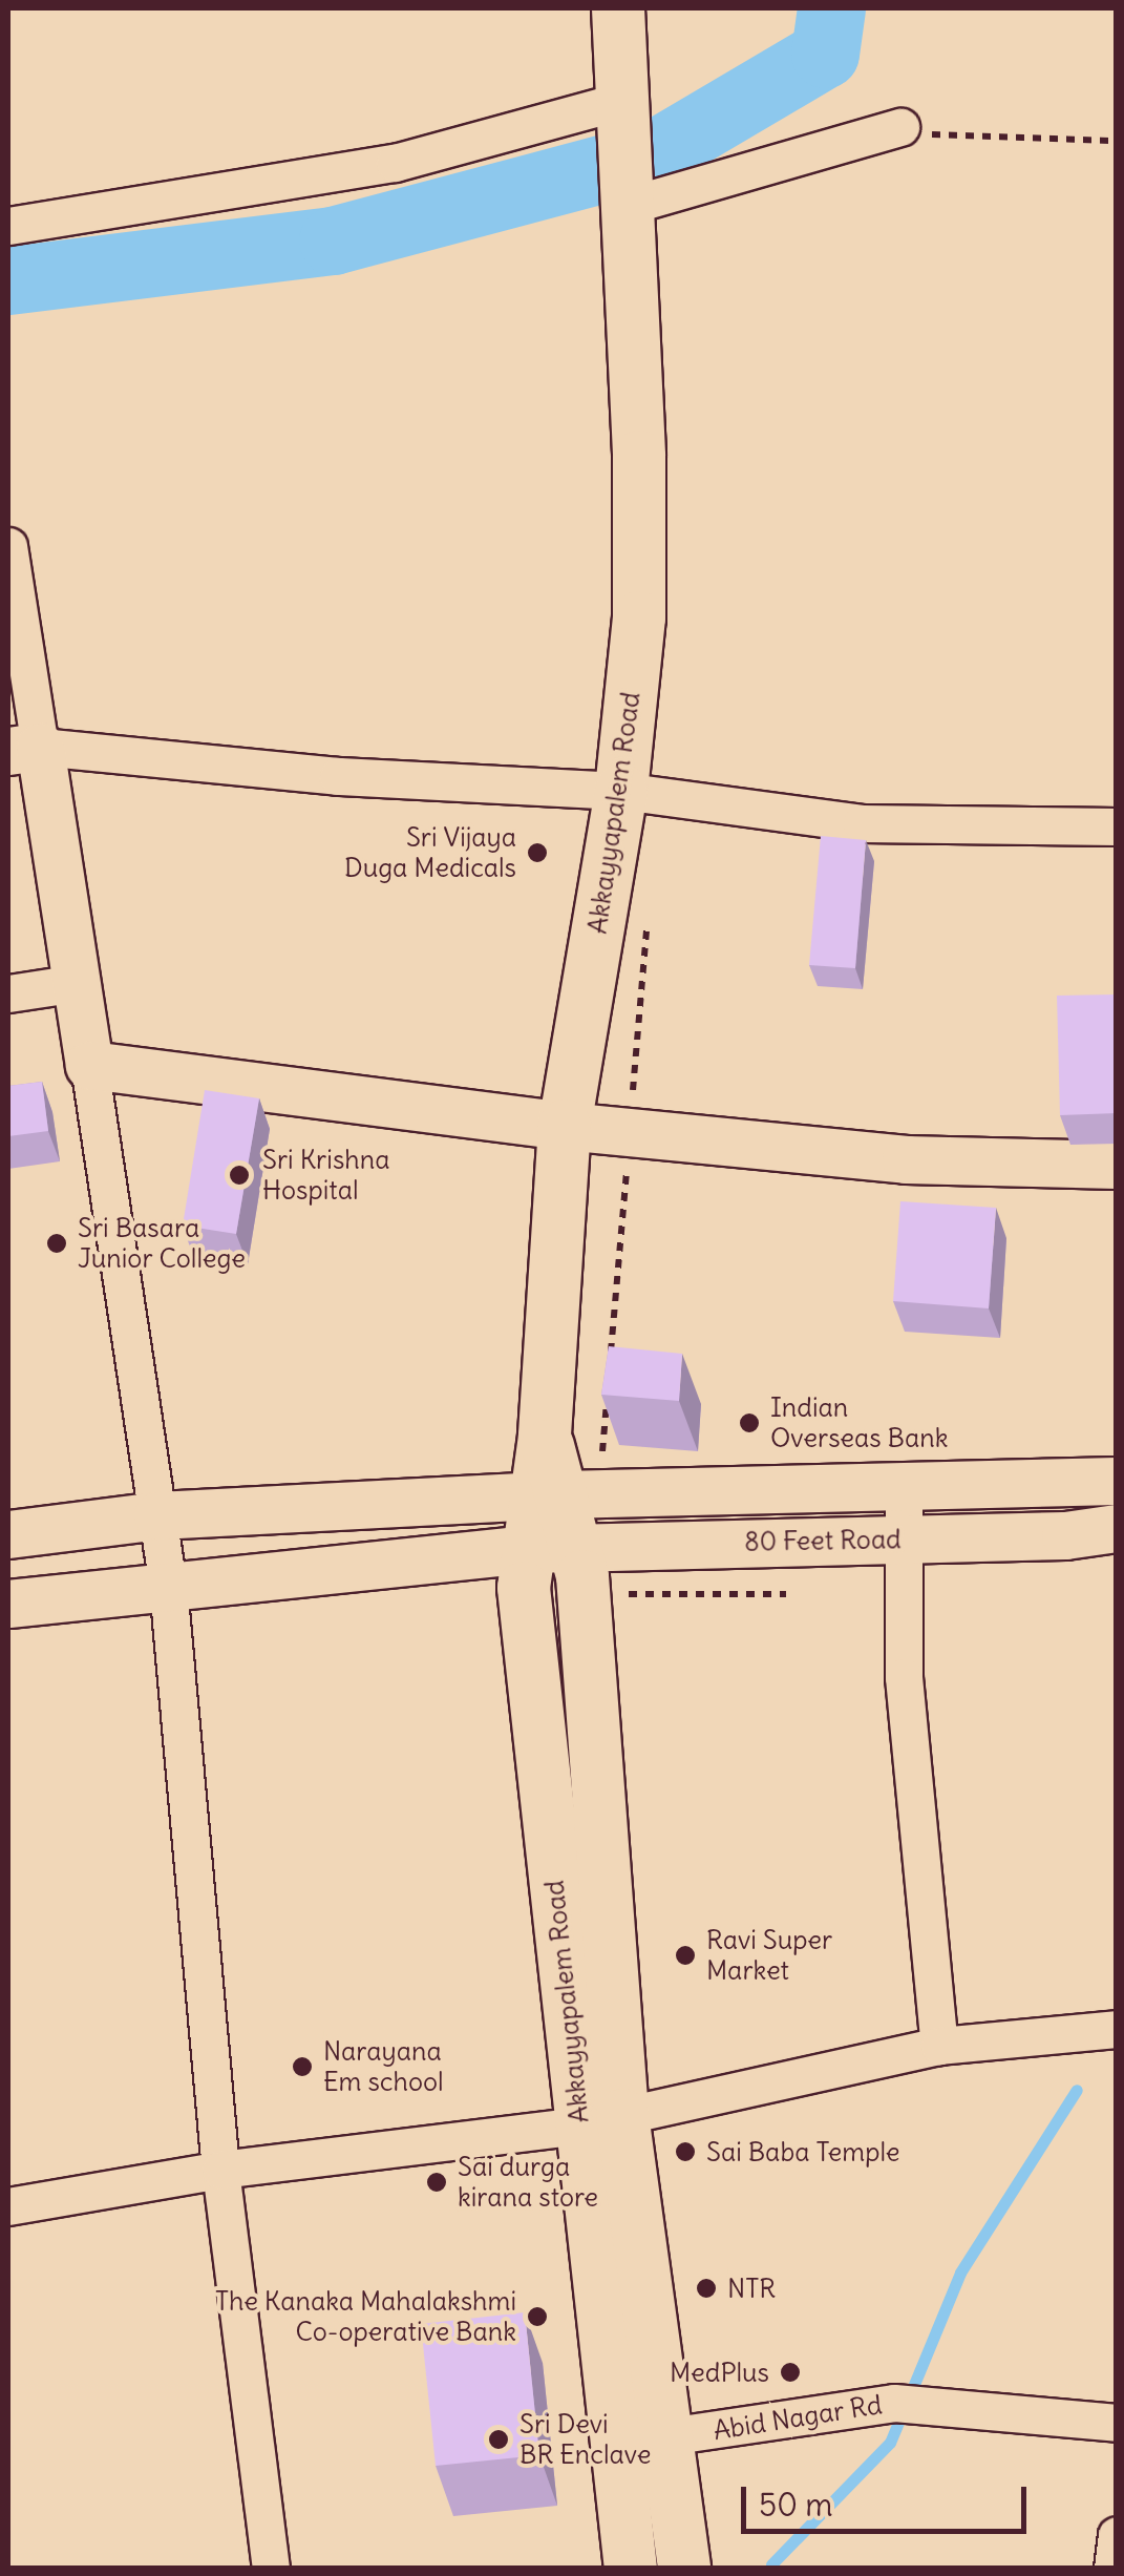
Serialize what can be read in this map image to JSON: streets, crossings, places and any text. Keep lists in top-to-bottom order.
{
  "streets": {
    "main road": ["Akkayyapalem Road"],
    "street": ["80 Feet Road", "Abid Nagar Rd"]
  },
  "crossings": [
    ["Akkayyapalem Road", "80 Feet Road"]
  ],
  "places": [
    "Sri Vijaya Duga Medicals",
    "Sri Krishna Hospital",
    "Sri Basara Junior College",
    "Indian Overseas Bank",
    "Ravi Super Market",
    "Narayana Em school",
    "Sai Baba Temple",
    "Sai durga kirana store",
    "NTR",
    "The Kanaka Mahalakshmi Co-operative Bank",
    "MedPlus",
    "Sri Devi BR Enclave"
  ],
  "scale_bar": "50 m"
}
